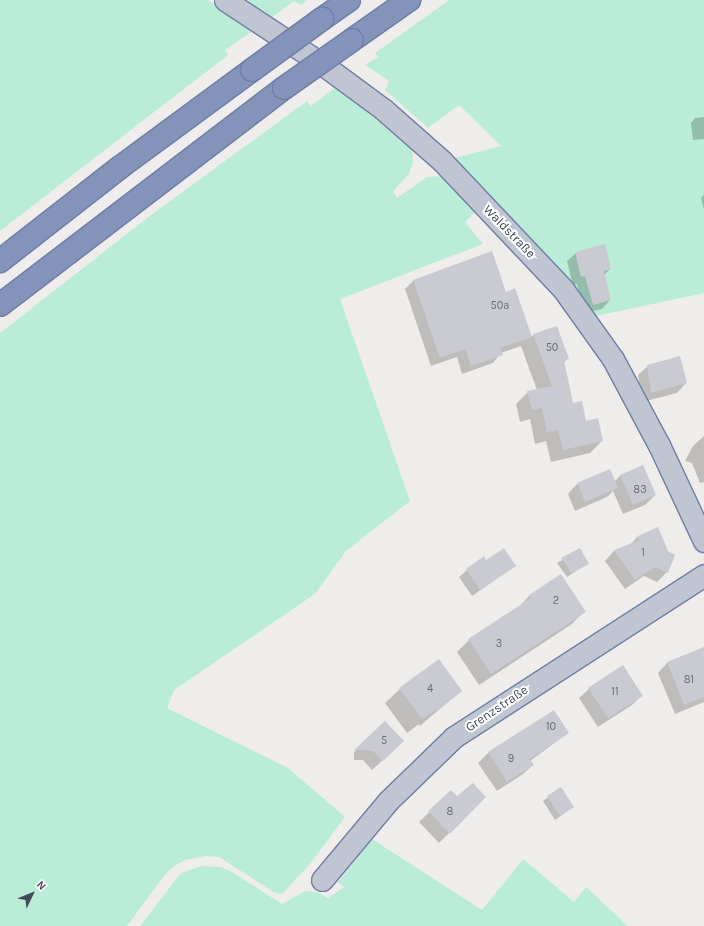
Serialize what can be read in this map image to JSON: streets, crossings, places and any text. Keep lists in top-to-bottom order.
{
  "streets": {
    "street": ["Waldstraße", "Grenzstraße"]
  },
  "house_numbers": [
    "50a",
    "50",
    "83",
    "1",
    "2",
    "3",
    "81",
    "4",
    "11",
    "10",
    "5",
    "9",
    "8"
  ],
  "north": "top right"
}
